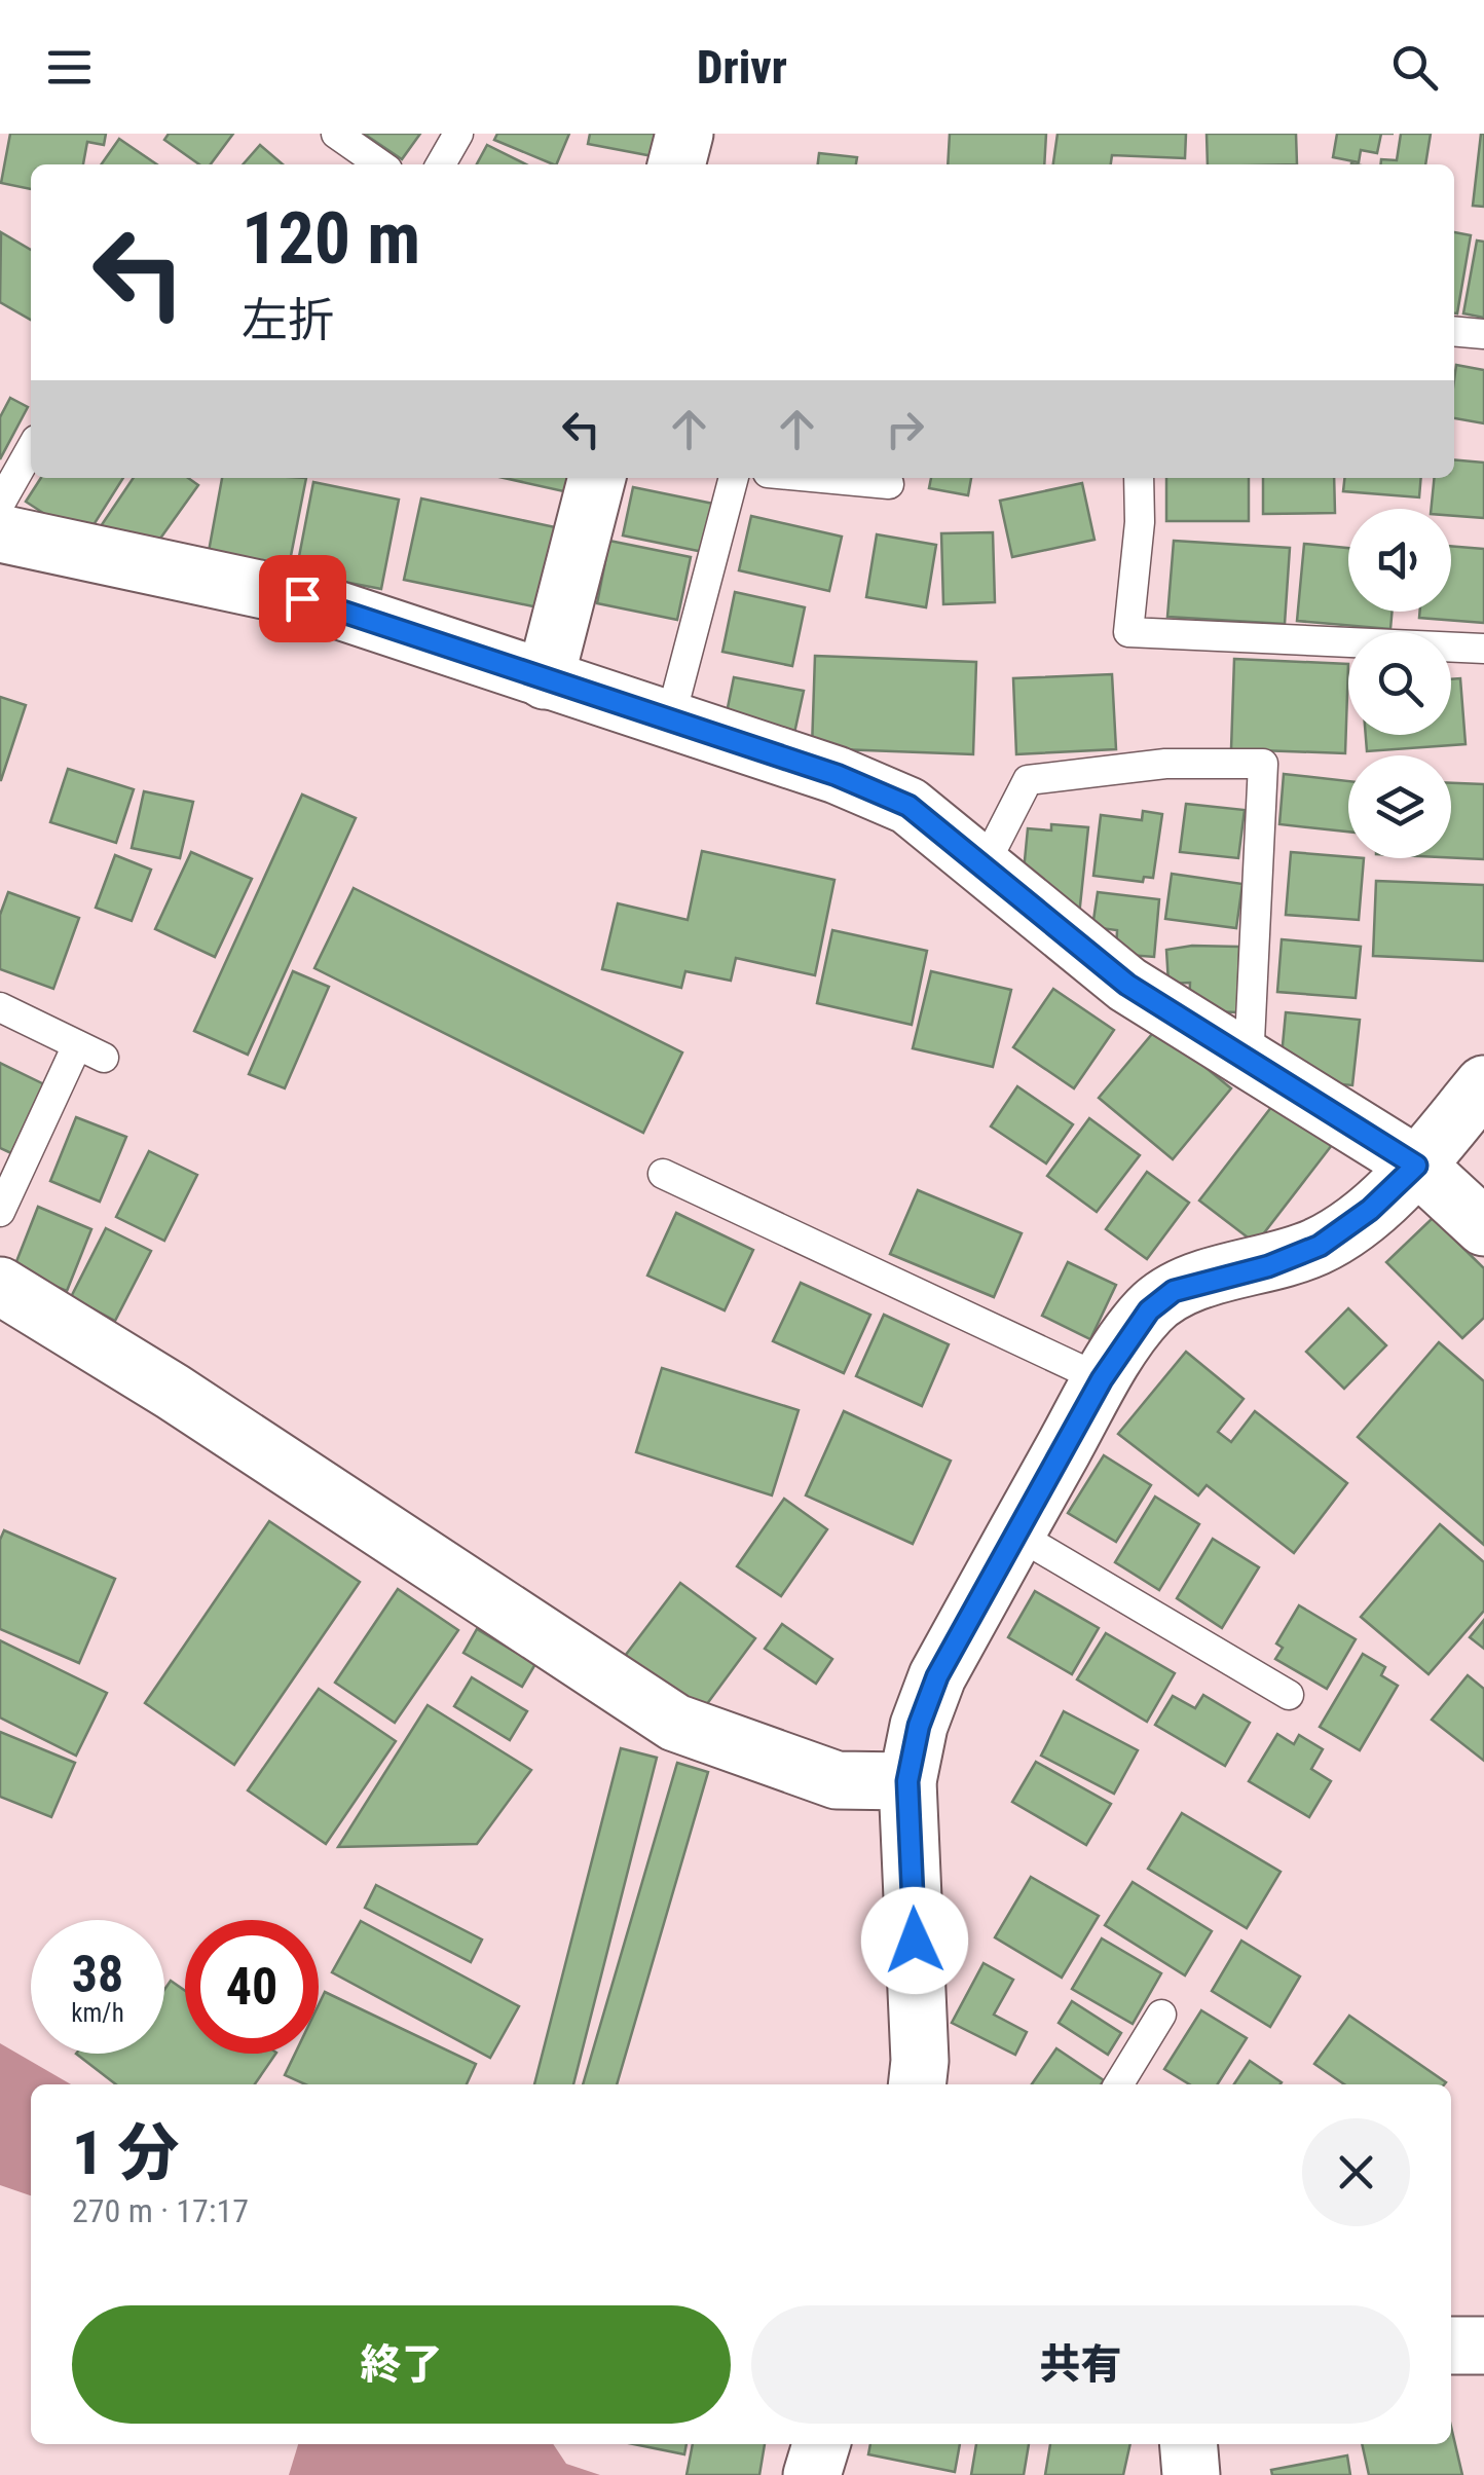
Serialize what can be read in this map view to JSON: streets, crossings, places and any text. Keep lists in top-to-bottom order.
{
  "page": {
    "header": "Drivr",
    "turn": ["120 m", "左折"],
    "speed": "38 km/h",
    "limit": "40",
    "heading": ["1 分", "270 m · 17:17"],
    "buttons": ["終了", "共有"]
  }
}
